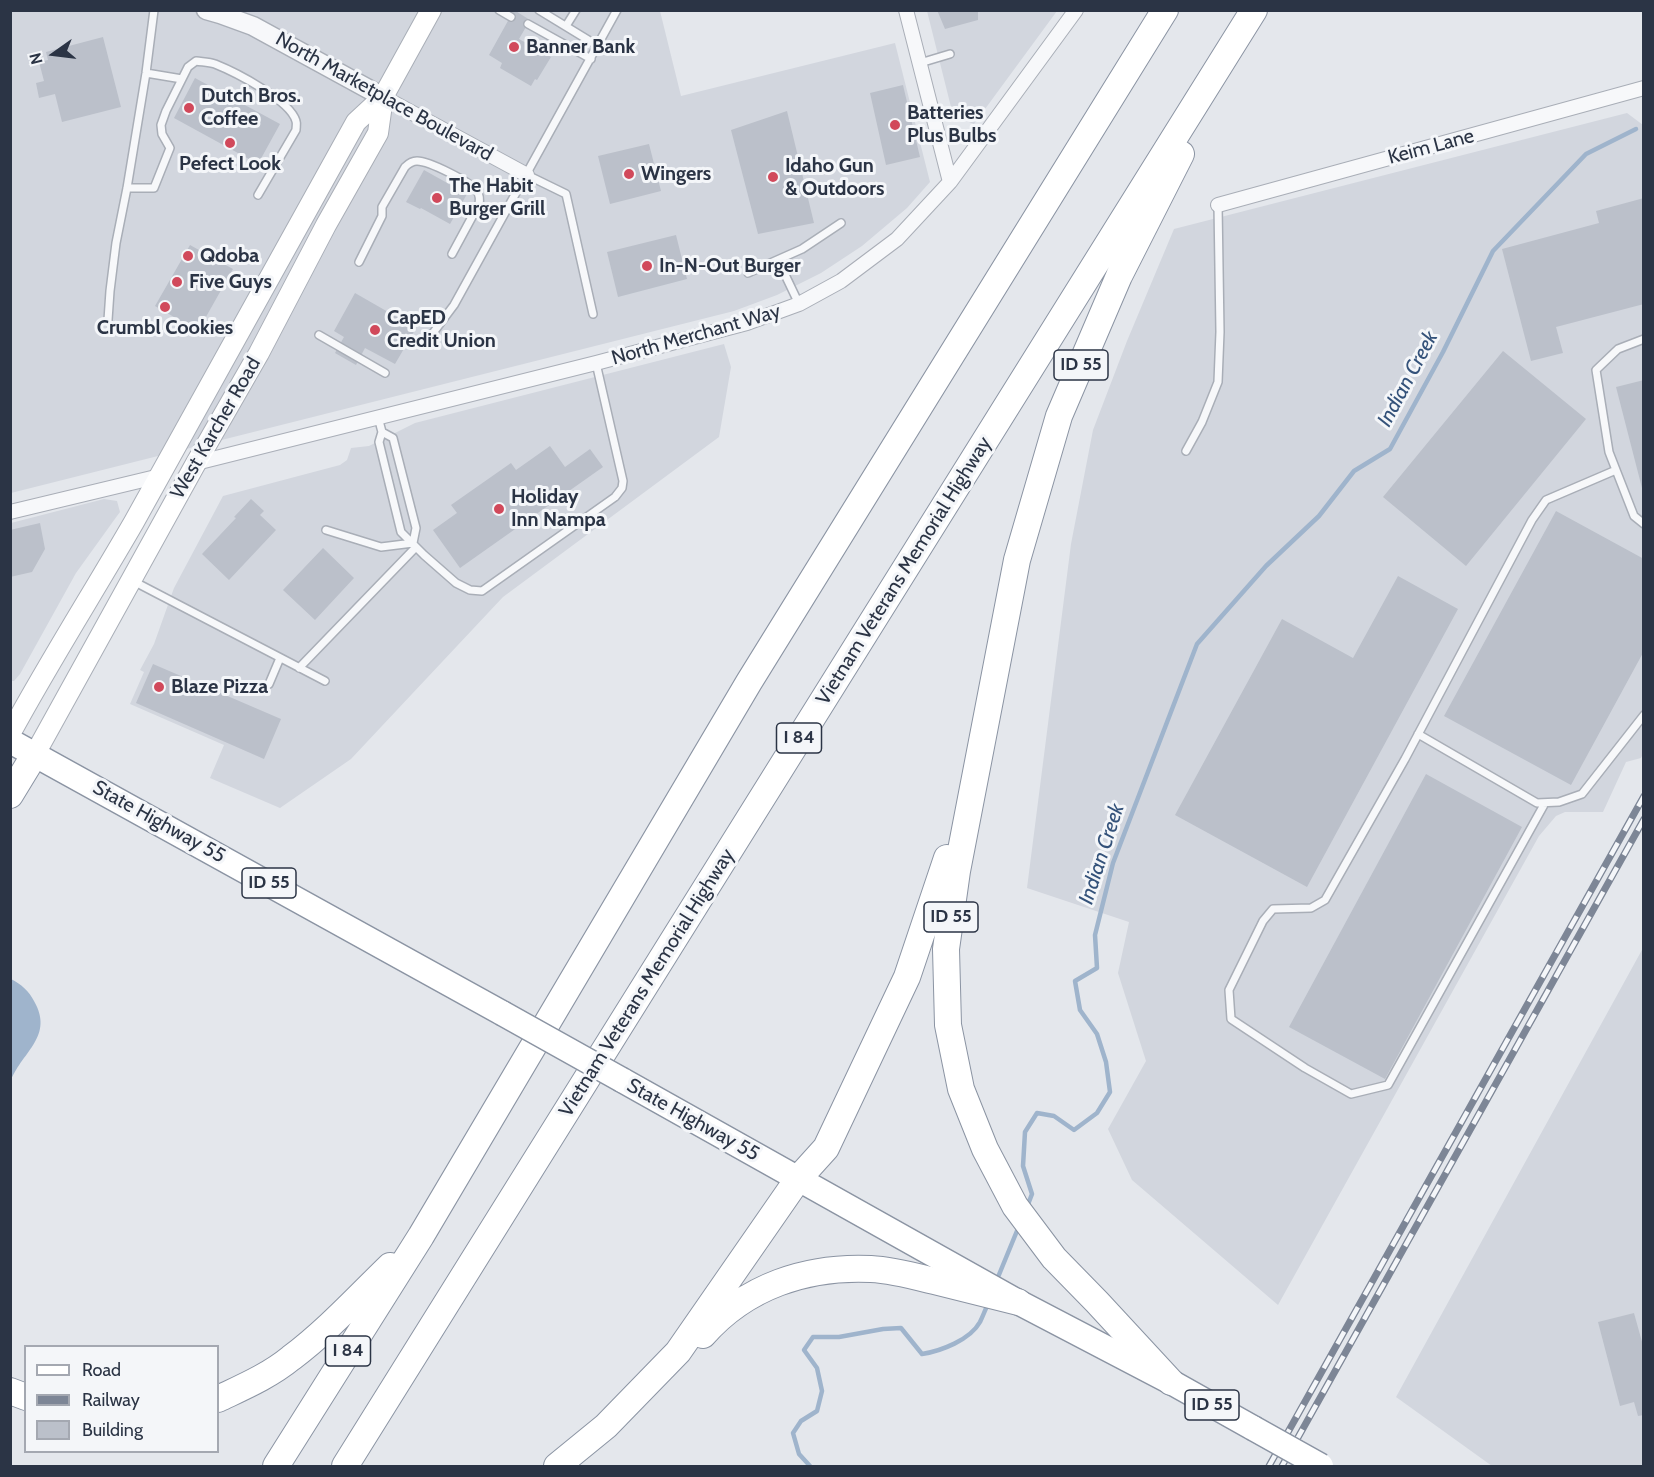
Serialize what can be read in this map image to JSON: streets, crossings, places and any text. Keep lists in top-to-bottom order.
{
  "streets": {
    "highway": [
      "ID 55",
      "Vietnam Veterans Memorial Highway",
      "I 84",
      "State Highway 55"
    ],
    "main road": ["West Karcher Road"],
    "street": ["North Marketplace Boulevard", "Keim Lane", "North Merchant Way"]
  },
  "crossings": [
    ["North Marketplace Boulevard", "West Karcher Road"],
    ["North Merchant Way", "West Karcher Road"],
    ["ID 55", "Vietnam Veterans Memorial Highway"],
    ["ID 55", "State Highway 55"],
    ["West Karcher Road", "State Highway 55"]
  ],
  "water": ["Indian Creek"],
  "places": [
    "Banner Bank",
    "Dutch Bros. Coffee",
    "Batteries Plus Bulbs",
    "Pefect Look",
    "Wingers",
    "Idaho Gun & Outdoors",
    "The Habit Burger Grill",
    "Qdoba",
    "In-N-Out Burger",
    "Five Guys",
    "Crumbl Cookies",
    "CapED Credit Union",
    "Holiday Inn Nampa",
    "Blaze Pizza"
  ],
  "legend": ["Road", "Railway", "Building"],
  "north": "left"
}
